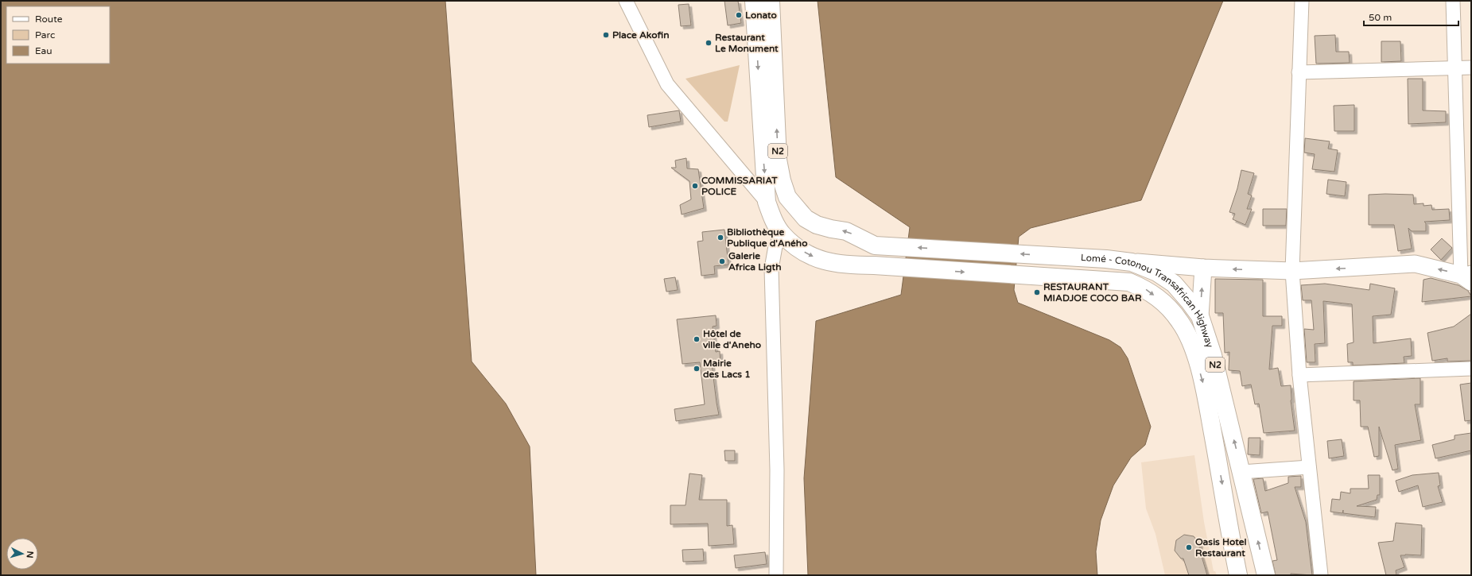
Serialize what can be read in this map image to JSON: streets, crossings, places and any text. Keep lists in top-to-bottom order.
{
  "streets": {
    "highway": ["N2", "Lomé - Cotonou Transafrican Highway"]
  },
  "one_way": ["Lomé - Cotonou Transafrican Highway"],
  "places": [
    "Lonato",
    "Place Akofin",
    "Restaurant Le Monument",
    "COMMISSARIAT POLICE",
    "Bibliothèque Publique d'Aného",
    "Galerie Africa Ligth",
    "RESTAURANT MIADJOE COCO BAR",
    "Hôtel de ville d'Aneho",
    "Mairie des Lacs 1",
    "Oasis Hotel Restaurant"
  ],
  "legend": ["Route", "Parc", "Eau"],
  "scale_bar": "50 m",
  "north": "right"
}
